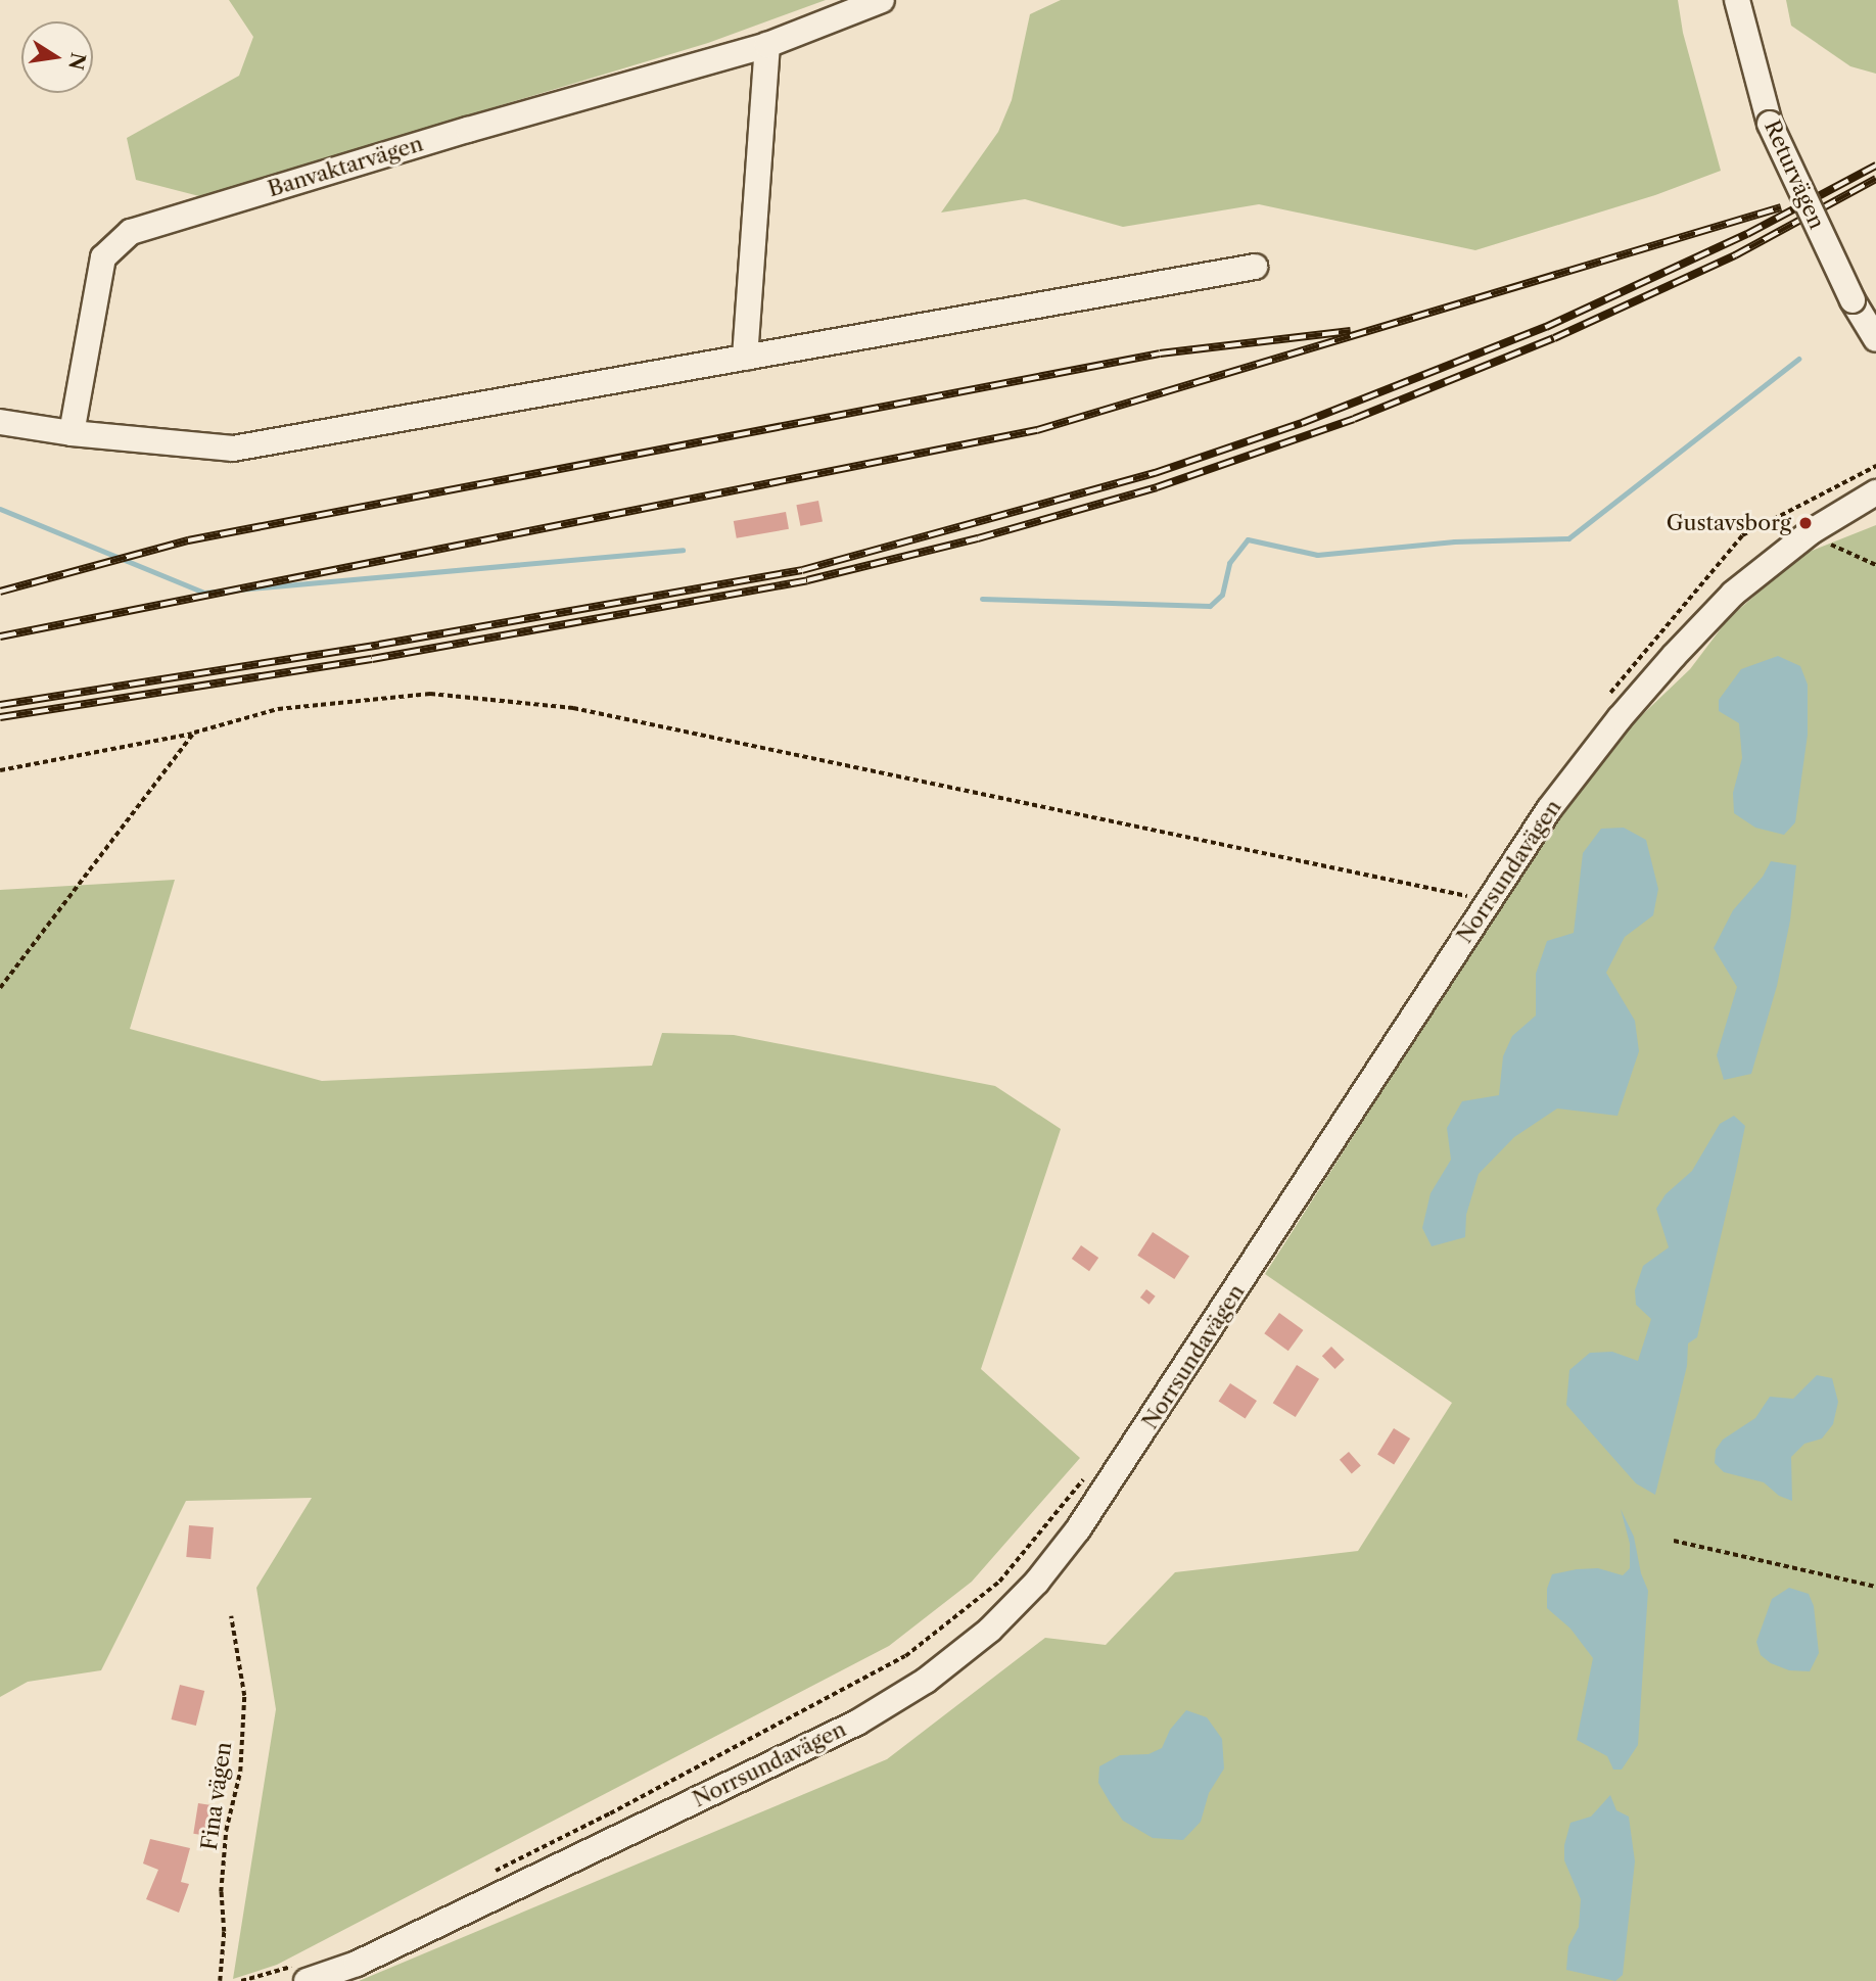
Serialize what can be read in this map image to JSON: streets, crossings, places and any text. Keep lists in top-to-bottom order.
{
  "streets": {
    "street": ["Banvaktarvägen", "Returvägen", "Norrsundavägen"],
    "path": ["Fina vägen"]
  },
  "places": ["Gustavsborg"],
  "north": "right"
}
